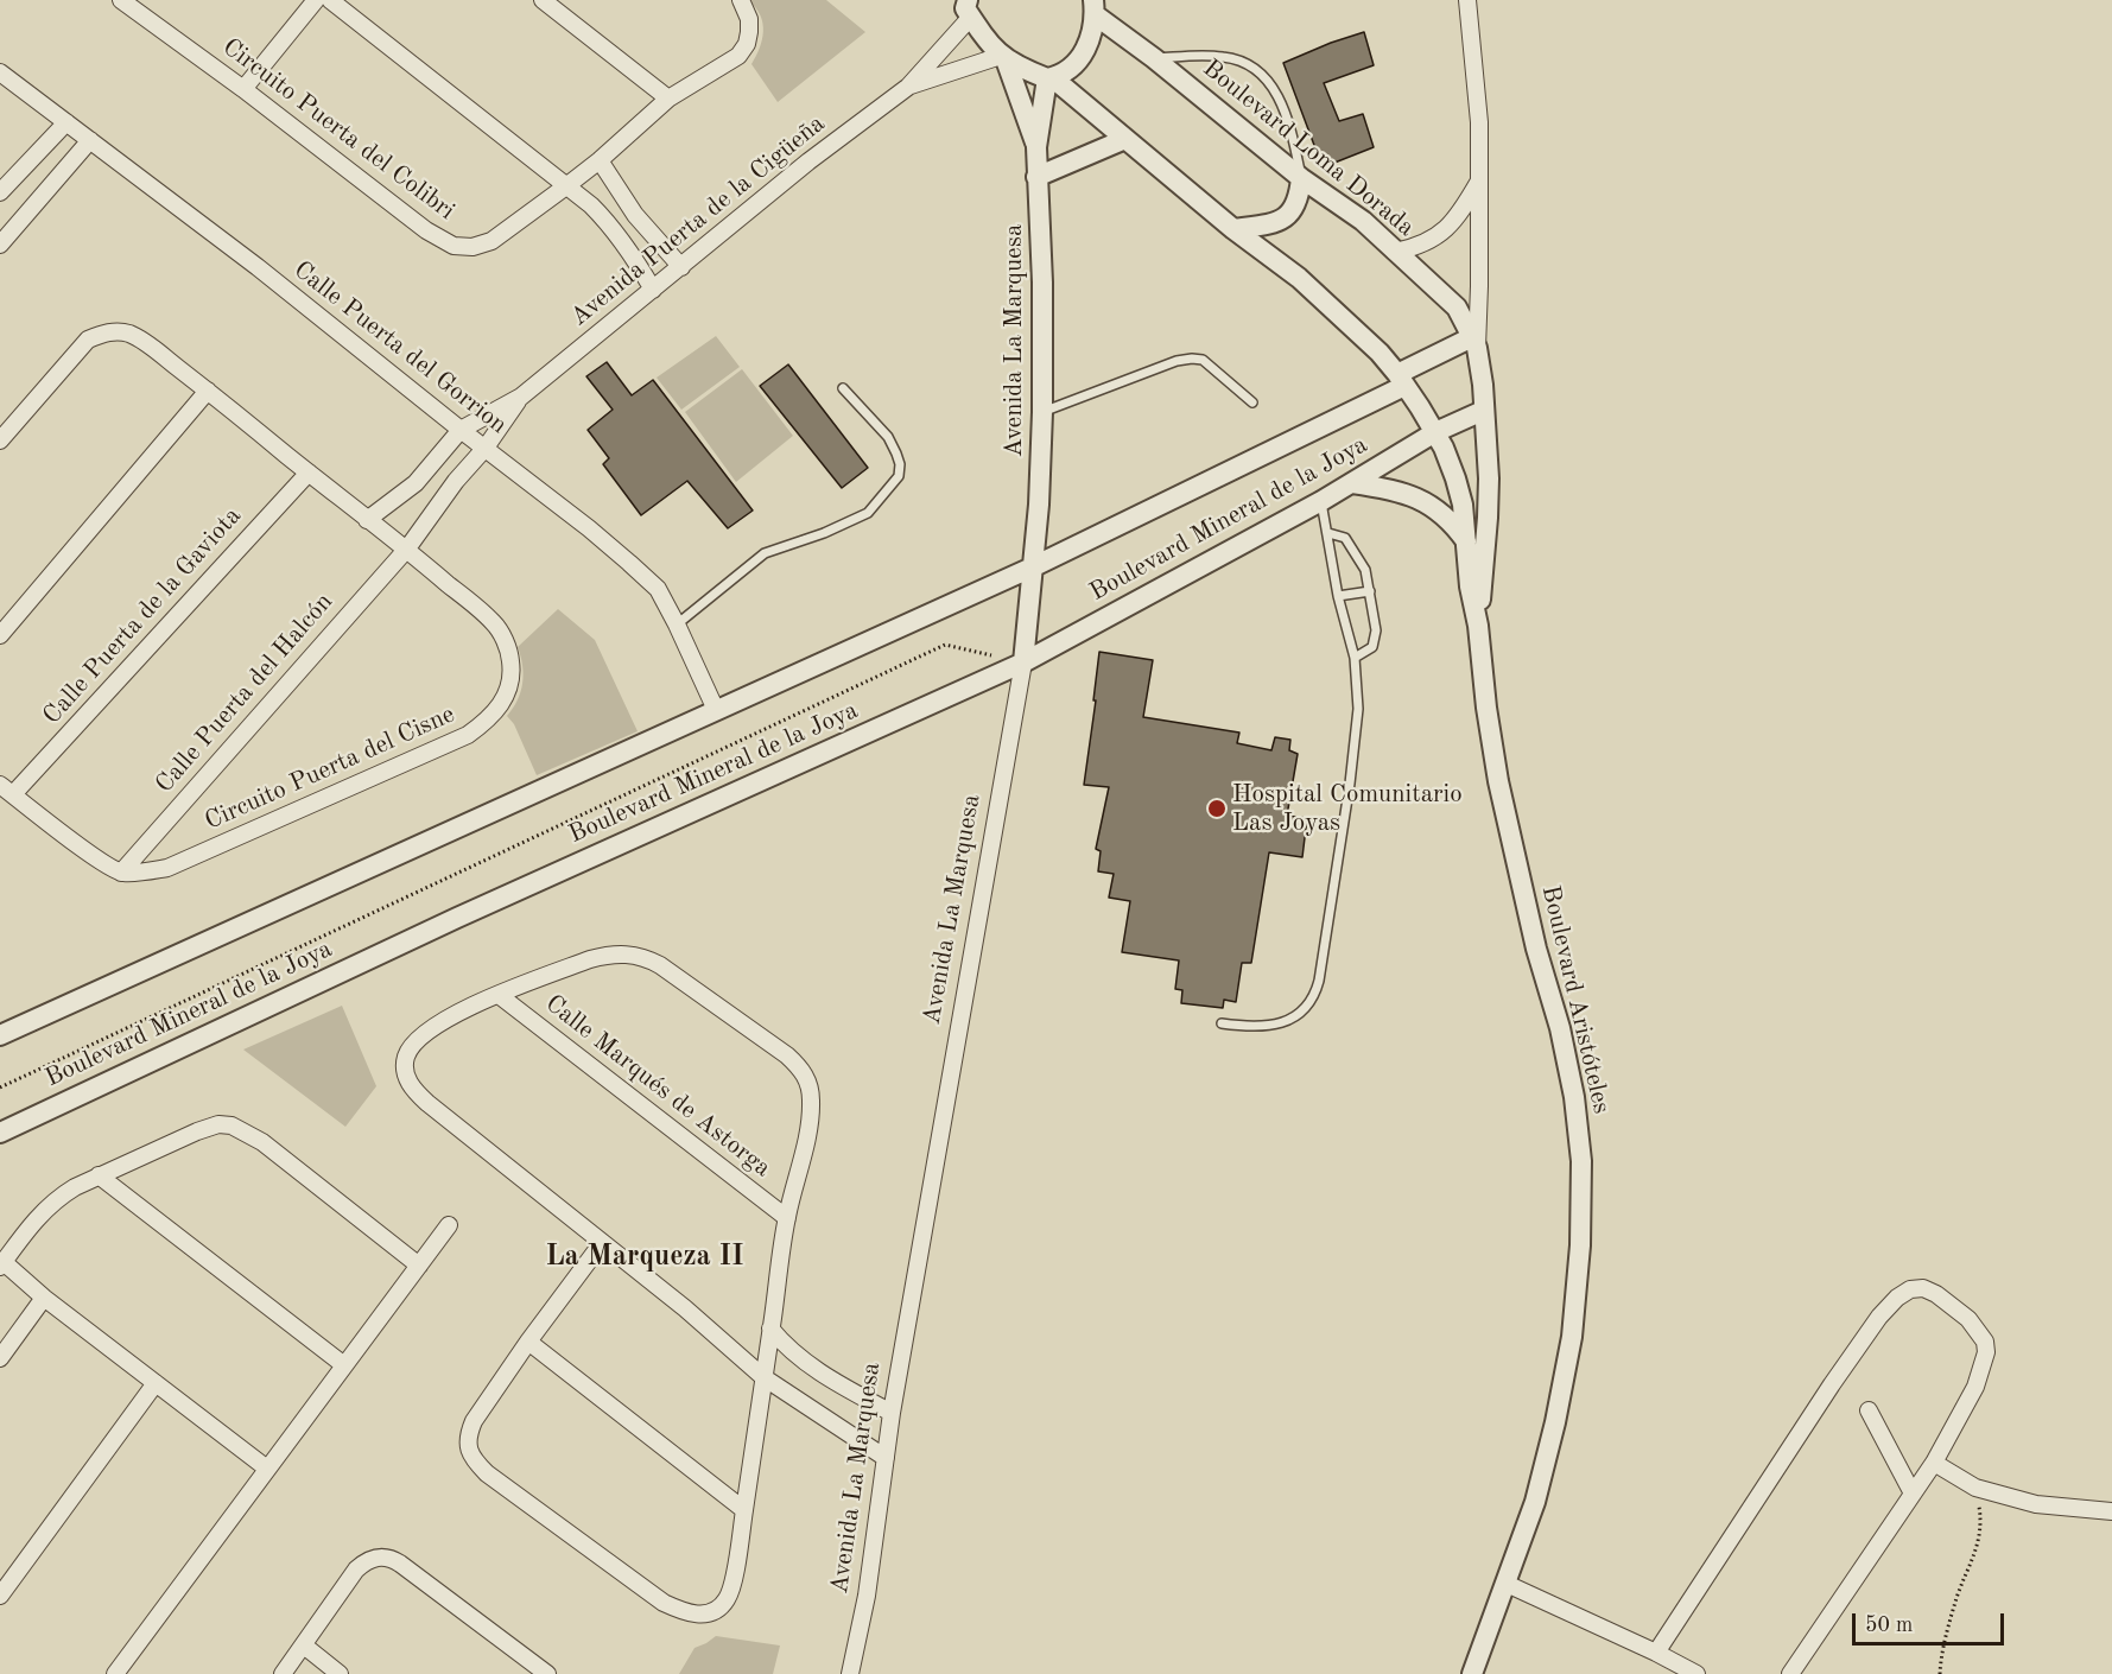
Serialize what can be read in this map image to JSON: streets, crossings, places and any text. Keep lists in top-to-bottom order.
{
  "streets": {
    "street": [
      "Circuito Puerta del Colibri",
      "Boulevard Loma Dorada",
      "Avenida Puerta de la Cigüeña",
      "Avenida La Marquesa",
      "Calle Puerta del Gorrion",
      "Boulevard Mineral de la Joya",
      "Calle Puerta de la Gaviota",
      "Calle Puerta del Halcón",
      "Circuito Puerta del Cisne",
      "Boulevard Aristóteles",
      "Calle Marqués de Astorga"
    ]
  },
  "crossings": [
    ["Boulevard Loma Dorada", "Boulevard Aristóteles"],
    ["Avenida Puerta de la Cigüeña", "Avenida La Marquesa"],
    ["Avenida Puerta de la Cigüeña", "Calle Puerta del Gorrion"],
    ["Avenida La Marquesa", "Boulevard Mineral de la Joya"],
    ["Calle Puerta del Gorrion", "Boulevard Mineral de la Joya"],
    ["Boulevard Mineral de la Joya", "Boulevard Aristóteles"],
    ["Calle Puerta de la Gaviota", "Circuito Puerta del Cisne"],
    ["Calle Puerta del Halcón", "Circuito Puerta del Cisne"]
  ],
  "districts": ["La Marqueza II"],
  "places": ["Hospital Comunitario Las Joyas"],
  "scale_bar": "50 m"
}
